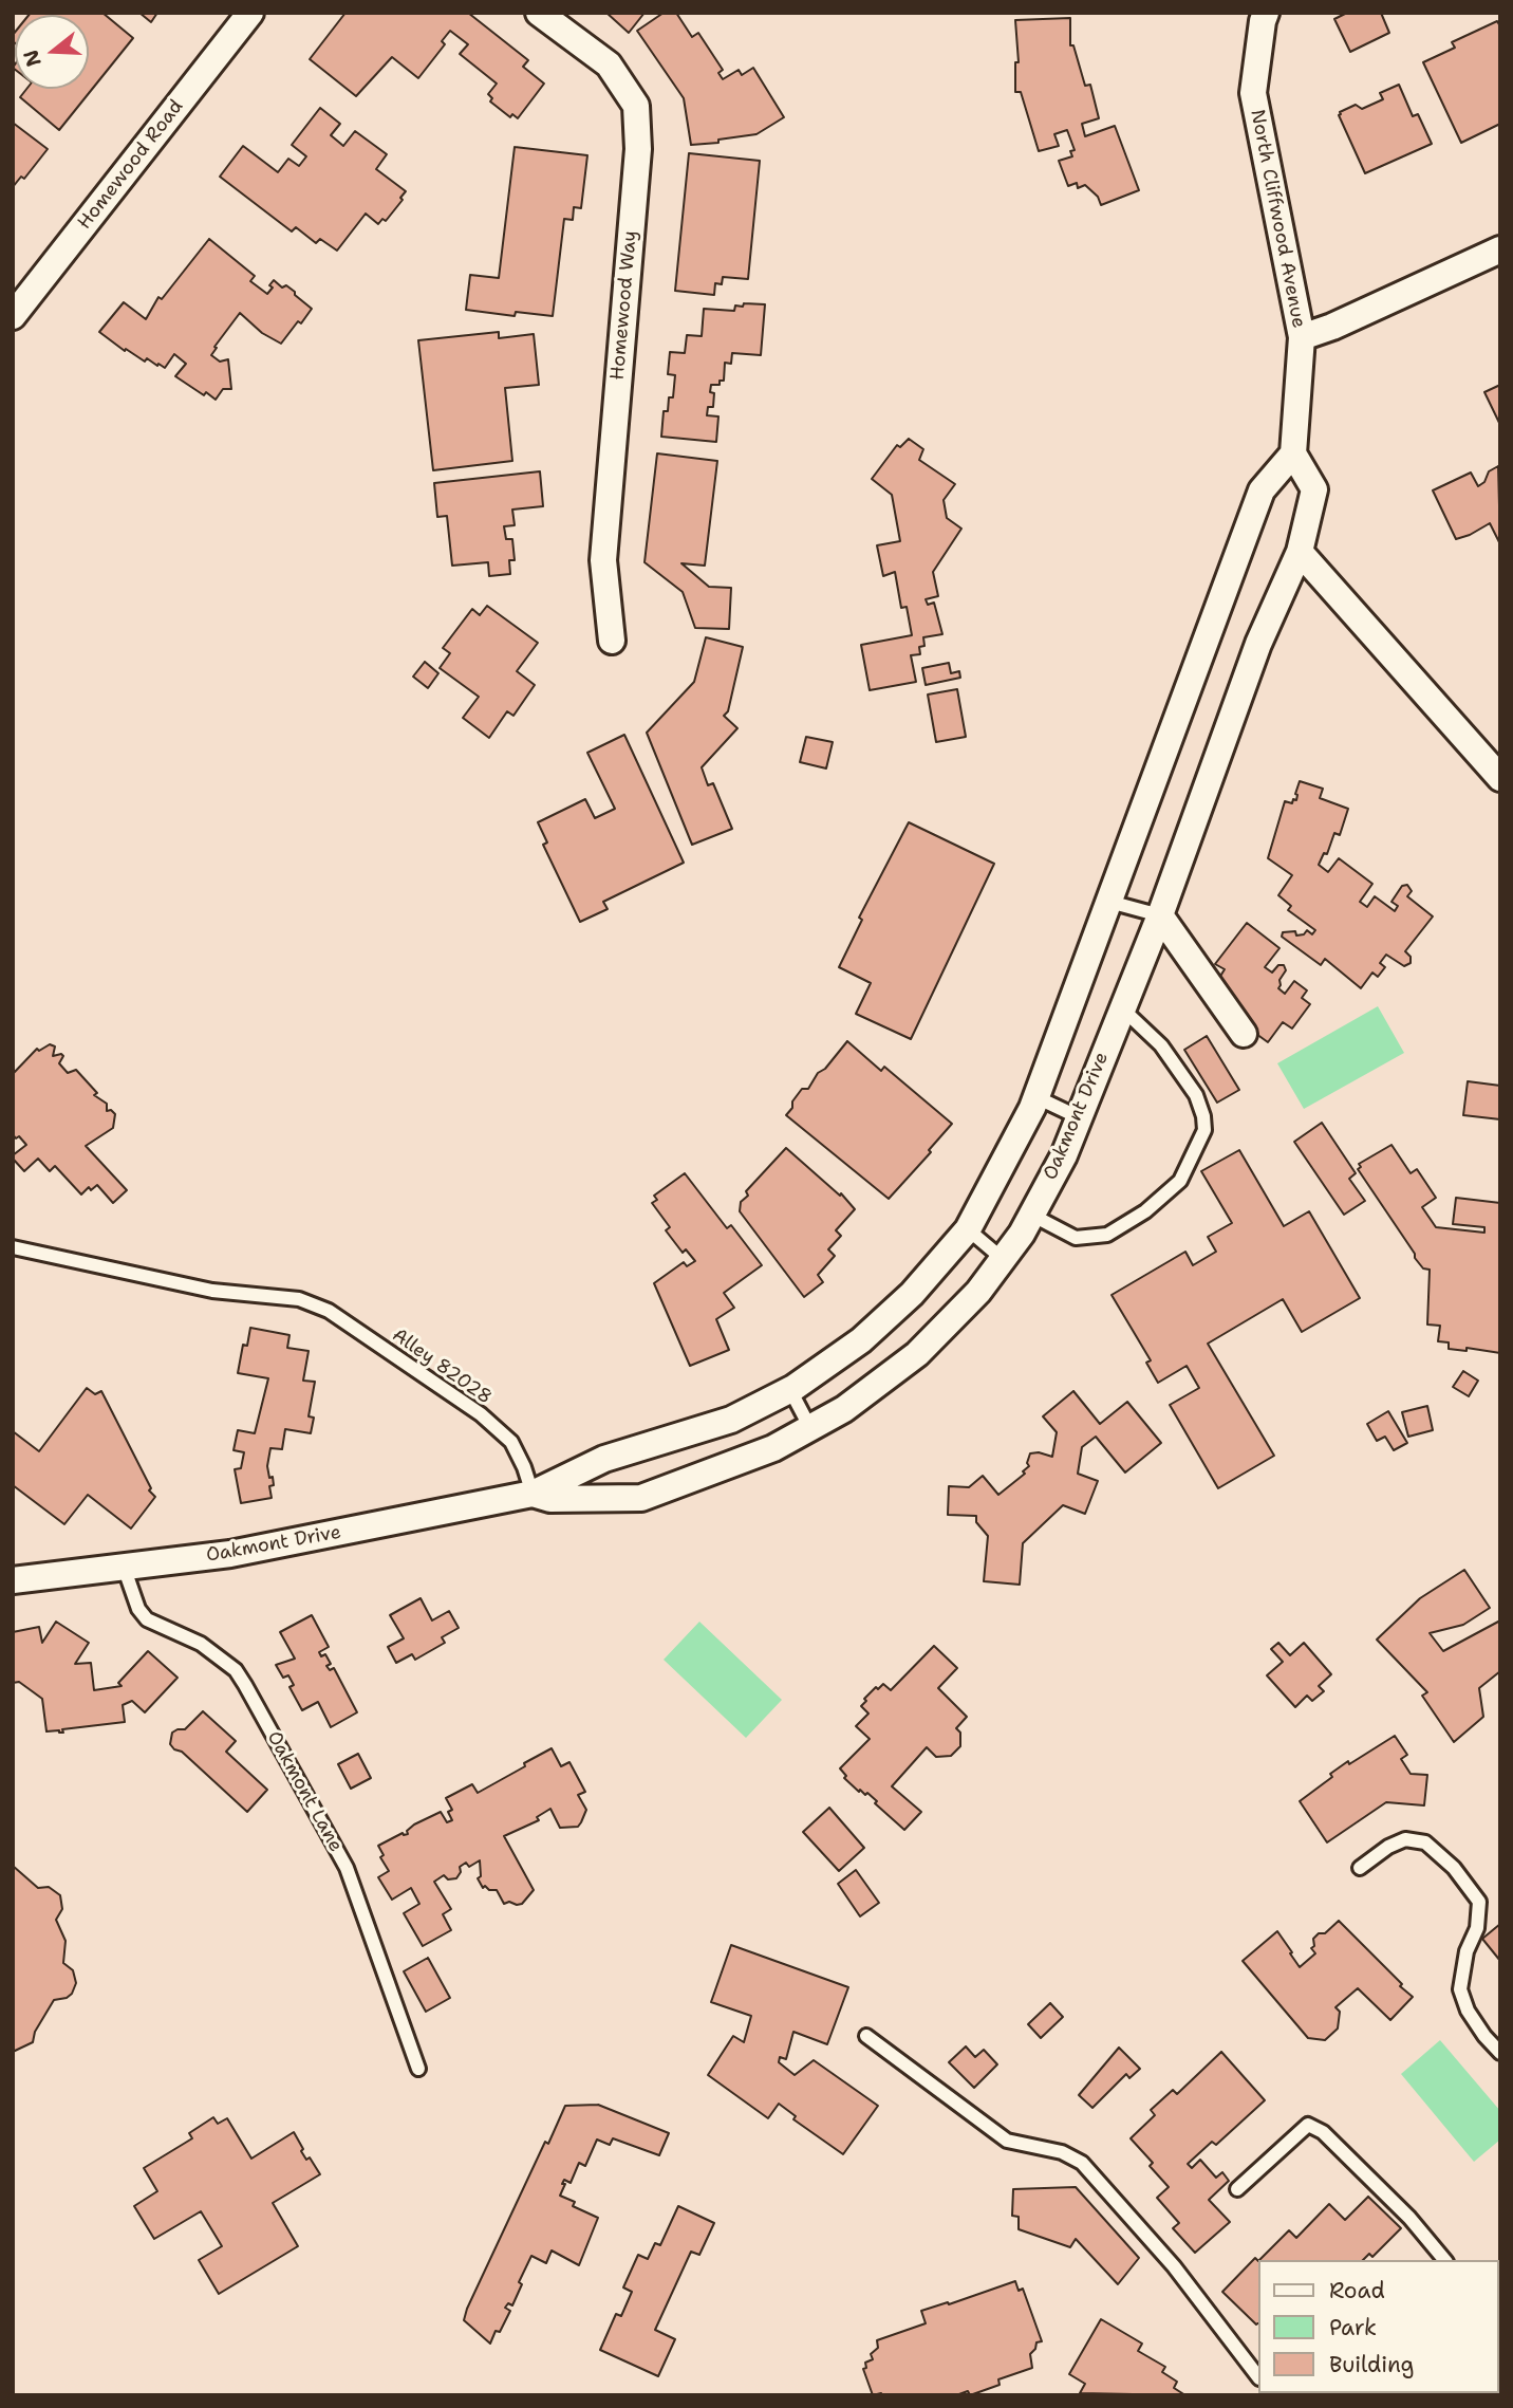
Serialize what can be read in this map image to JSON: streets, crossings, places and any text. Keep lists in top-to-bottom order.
{
  "streets": {
    "street": [
      "Homewood Road",
      "North Cliffwood Avenue",
      "Homewood Way",
      "Oakmont Drive"
    ],
    "lane": ["Alley 82028", "Oakmont Lane"]
  },
  "crossings": [
    ["Oakmont Drive", "Alley 82028"],
    ["Oakmont Drive", "Oakmont Lane"]
  ],
  "legend": ["Road", "Park", "Building"],
  "north": "left"
}
